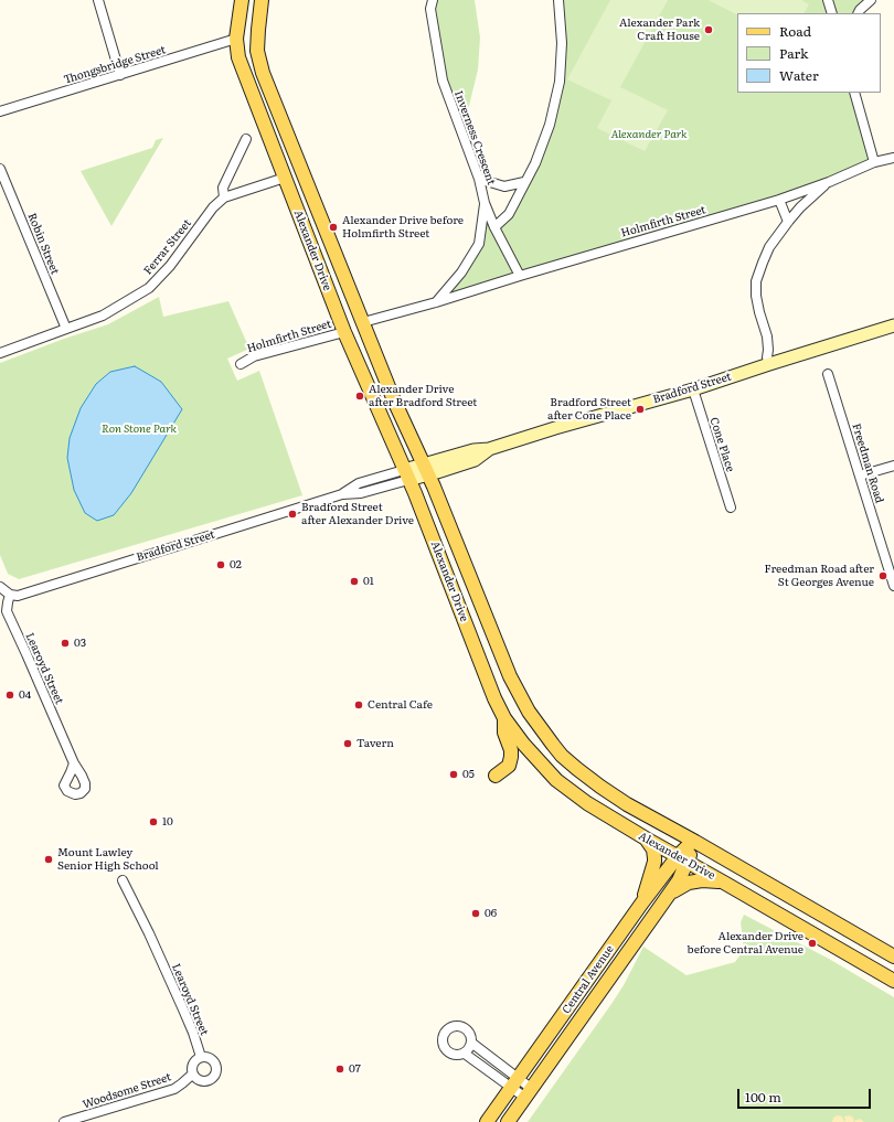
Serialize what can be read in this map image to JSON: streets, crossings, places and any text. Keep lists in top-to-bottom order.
{
  "streets": {
    "main road": ["Alexander Drive", "Central Avenue"],
    "street": [
      "Thongsbridge Street",
      "Inverness Crescent",
      "Holmfirth Street",
      "Robin Street",
      "Ferrar Street",
      "Bradford Street",
      "Cone Place",
      "Freedman Road",
      "Learoyd Street",
      "Woodsome Street"
    ]
  },
  "crossings": [
    ["Thongsbridge Street", "Alexander Drive"],
    ["Inverness Crescent", "Holmfirth Street"],
    ["Holmfirth Street", "Alexander Drive"],
    ["Robin Street", "Ferrar Street"],
    ["Ferrar Street", "Alexander Drive"],
    ["Alexander Drive", "Bradford Street"],
    ["Alexander Drive", "Central Avenue"],
    ["Bradford Street", "Cone Place"],
    ["Bradford Street", "Learoyd Street"],
    ["Learoyd Street", "Woodsome Street"]
  ],
  "parks": ["Alexander Park", "Ron Stone Park"],
  "places": [
    "Alexander Park Craft House",
    "Alexander Drive before Holmfirth Street",
    "Alexander Drive after Bradford Street",
    "Bradford Street after Cone Place",
    "Bradford Street after Alexander Drive",
    "02",
    "Freedman Road after St Georges Avenue",
    "01",
    "03",
    "04",
    "Central Cafe",
    "Tavern",
    "05",
    "10",
    "Mount Lawley Senior High School",
    "06",
    "Alexander Drive before Central Avenue",
    "07"
  ],
  "legend": ["Road", "Park", "Water"],
  "scale_bar": "100 m"
}
